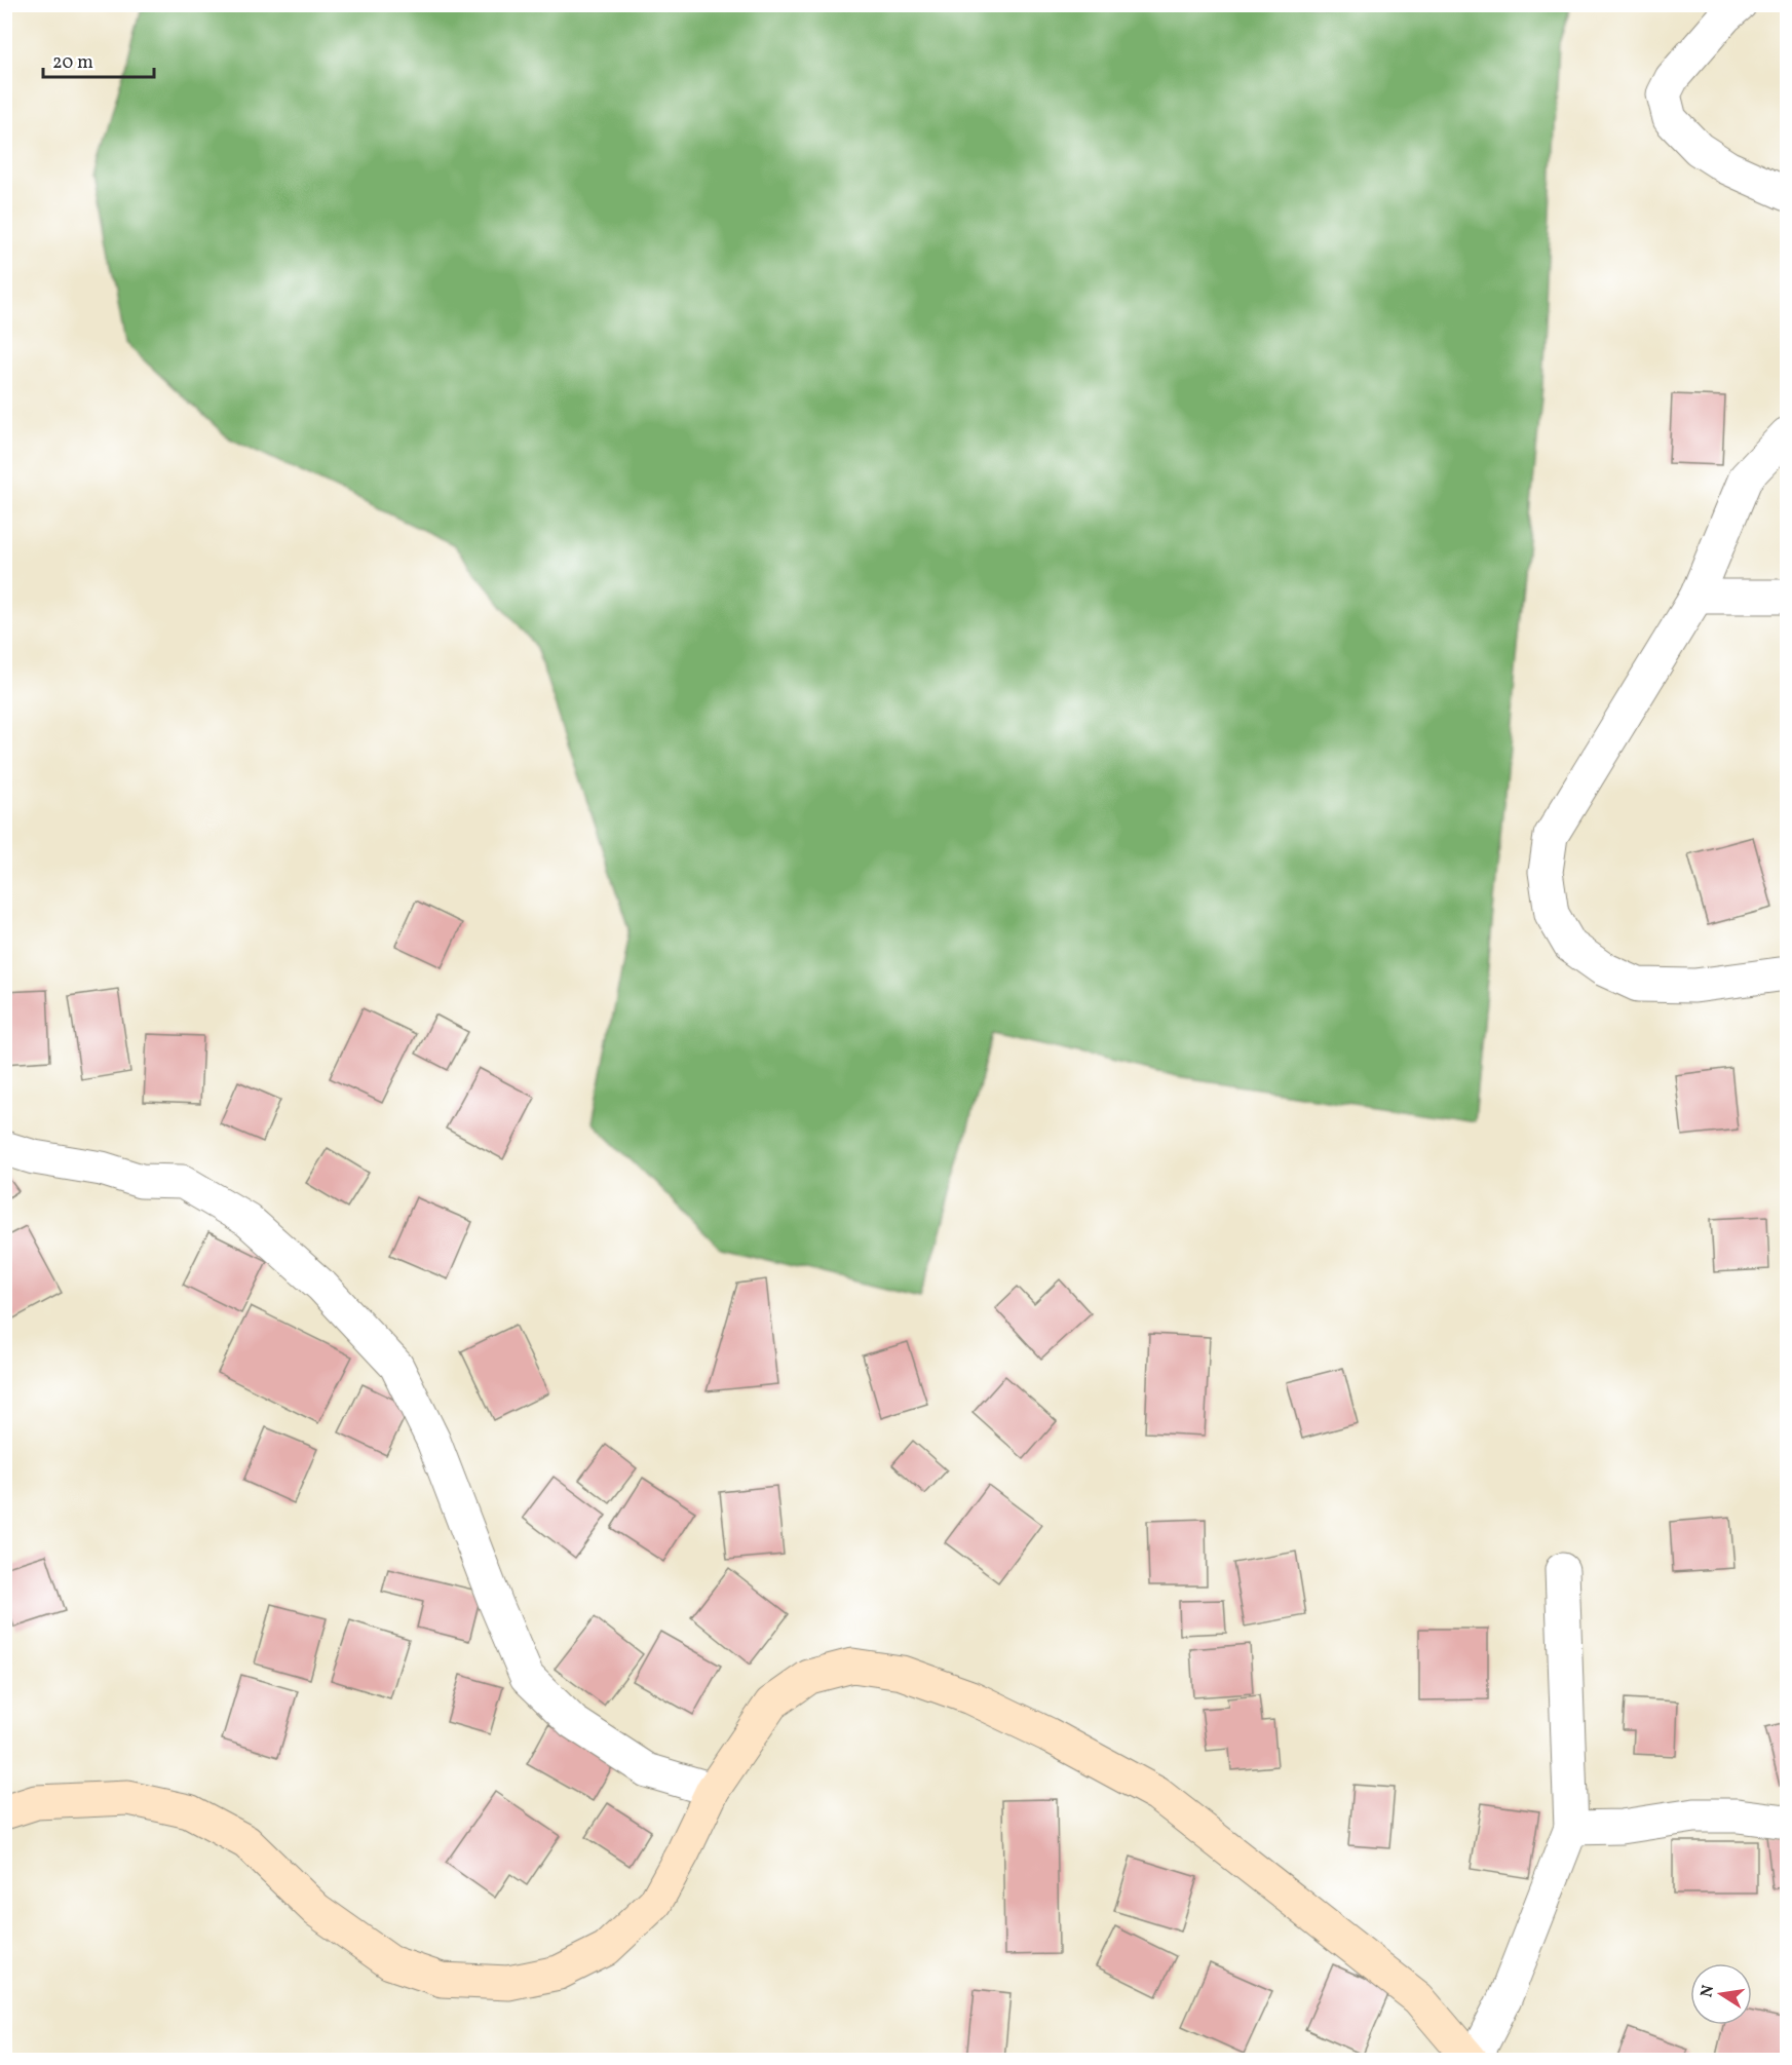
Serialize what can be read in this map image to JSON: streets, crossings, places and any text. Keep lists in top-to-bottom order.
{
  "scale_bar": "20 m",
  "north": "left"
}
